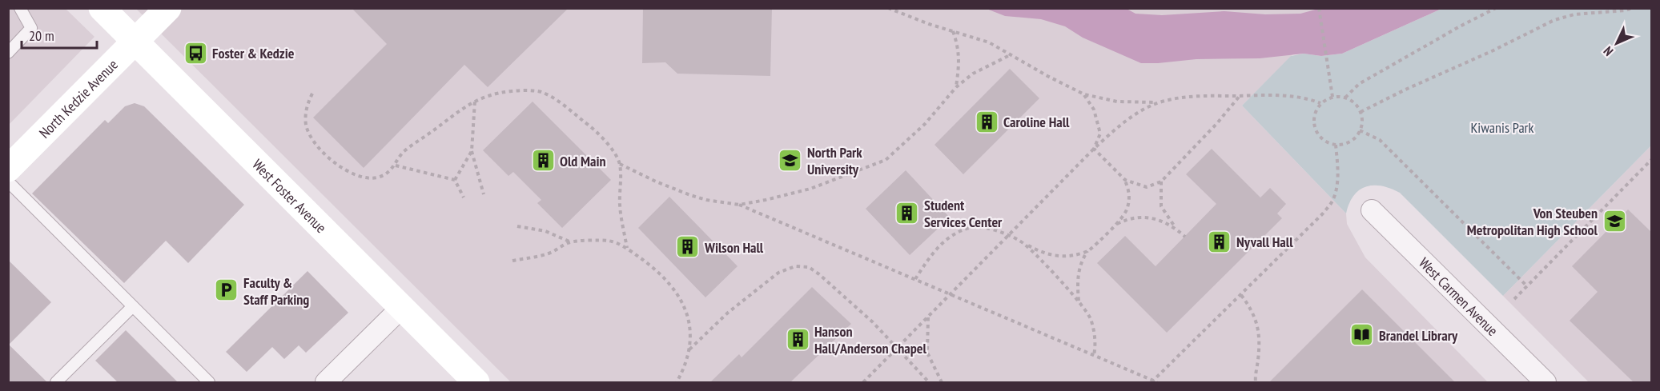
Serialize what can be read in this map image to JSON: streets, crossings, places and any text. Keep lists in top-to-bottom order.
{
  "streets": {
    "main road": ["North Kedzie Avenue", "West Foster Avenue"],
    "street": ["West Carmen Avenue"]
  },
  "crossings": [
    ["North Kedzie Avenue", "West Foster Avenue"]
  ],
  "parks": ["Kiwanis Park"],
  "places": {
    "bus stop": ["Foster & Kedzie"],
    "building": [
      "Caroline Hall",
      "Old Main",
      "Student Services Center",
      "Nyvall Hall",
      "Wilson Hall",
      "Hanson Hall/Anderson Chapel"
    ],
    "school or university": ["North Park University", "Von Steuben Metropolitan High School"],
    "parking": ["Faculty & Staff Parking"],
    "library": ["Brandel Library"]
  },
  "scale_bar": "20 m",
  "north": "bottom left"
}
